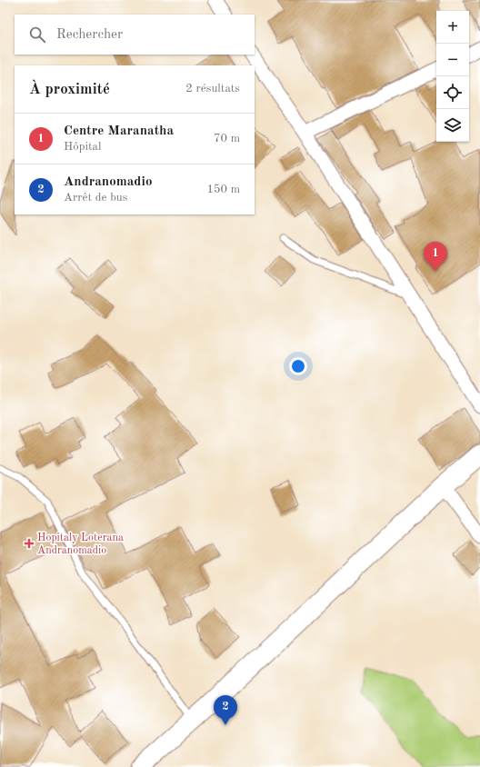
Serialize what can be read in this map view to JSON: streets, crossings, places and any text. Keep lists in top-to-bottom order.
{
  "places": {
    "health": ["Hopitaly Loterana Andranomadio"]
  },
  "page": {
    "map_buttons": ["+", "−"],
    "search": "Rechercher",
    "heading": ["À proximité", "2 résultats"],
    "list": [
      {
        "mark": "1",
        "name": "Centre Maranatha",
        "note": "Hôpital",
        "value": "70 m"
      },
      {
        "mark": "2",
        "name": "Andranomadio",
        "note": "Arrêt de bus",
        "value": "150 m"
      }
    ],
    "pins": ["1", "2"]
  }
}
